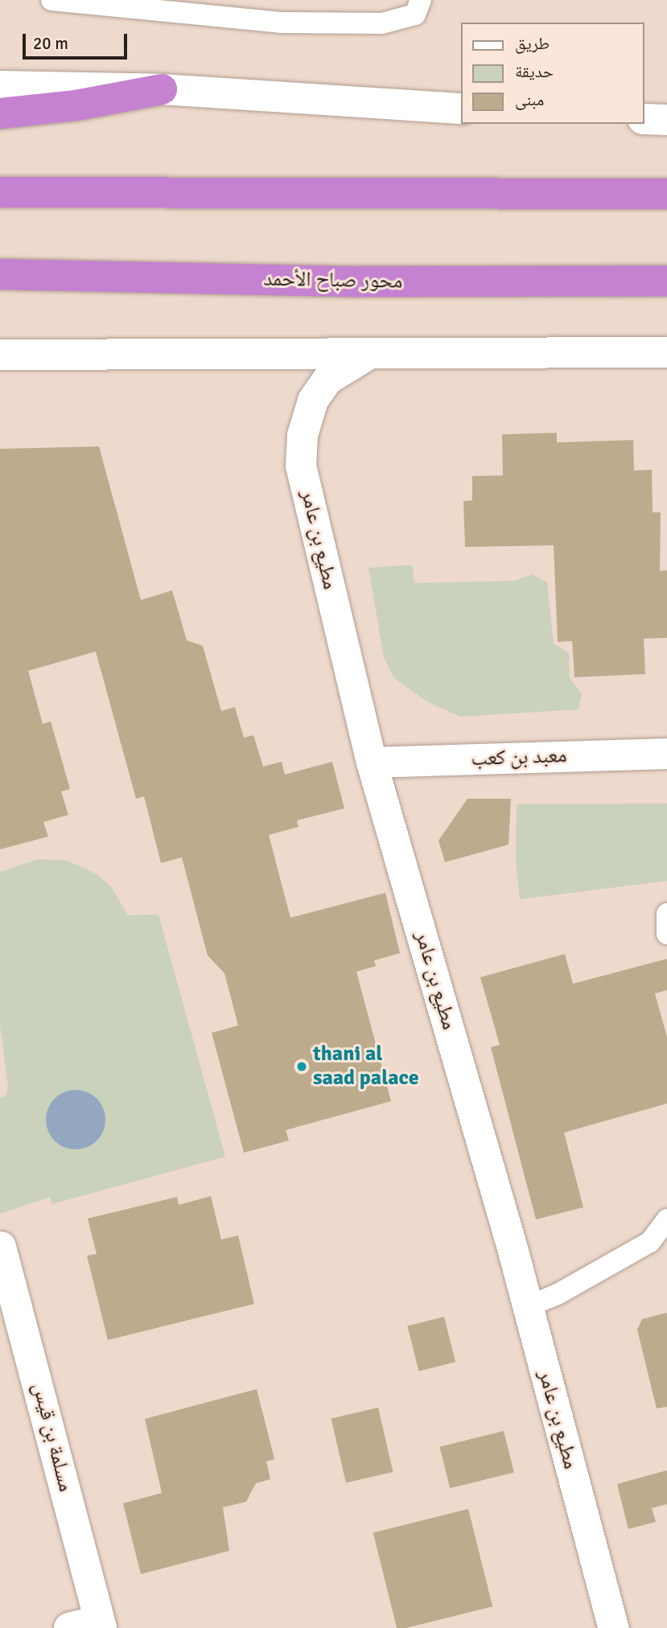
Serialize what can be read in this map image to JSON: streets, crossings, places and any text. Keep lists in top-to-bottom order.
{
  "streets": {
    "highway": ["محور صباح الأحمد"],
    "street": ["مطيع بن عامر", "معبد بن كعب", "مسلمة بن قيس"]
  },
  "crossings": [
    ["مطيع بن عامر", "معبد بن كعب"]
  ],
  "places": ["thani al saad palace"],
  "legend": ["طريق", "حديقة", "مبنى"],
  "scale_bar": "20 m"
}
